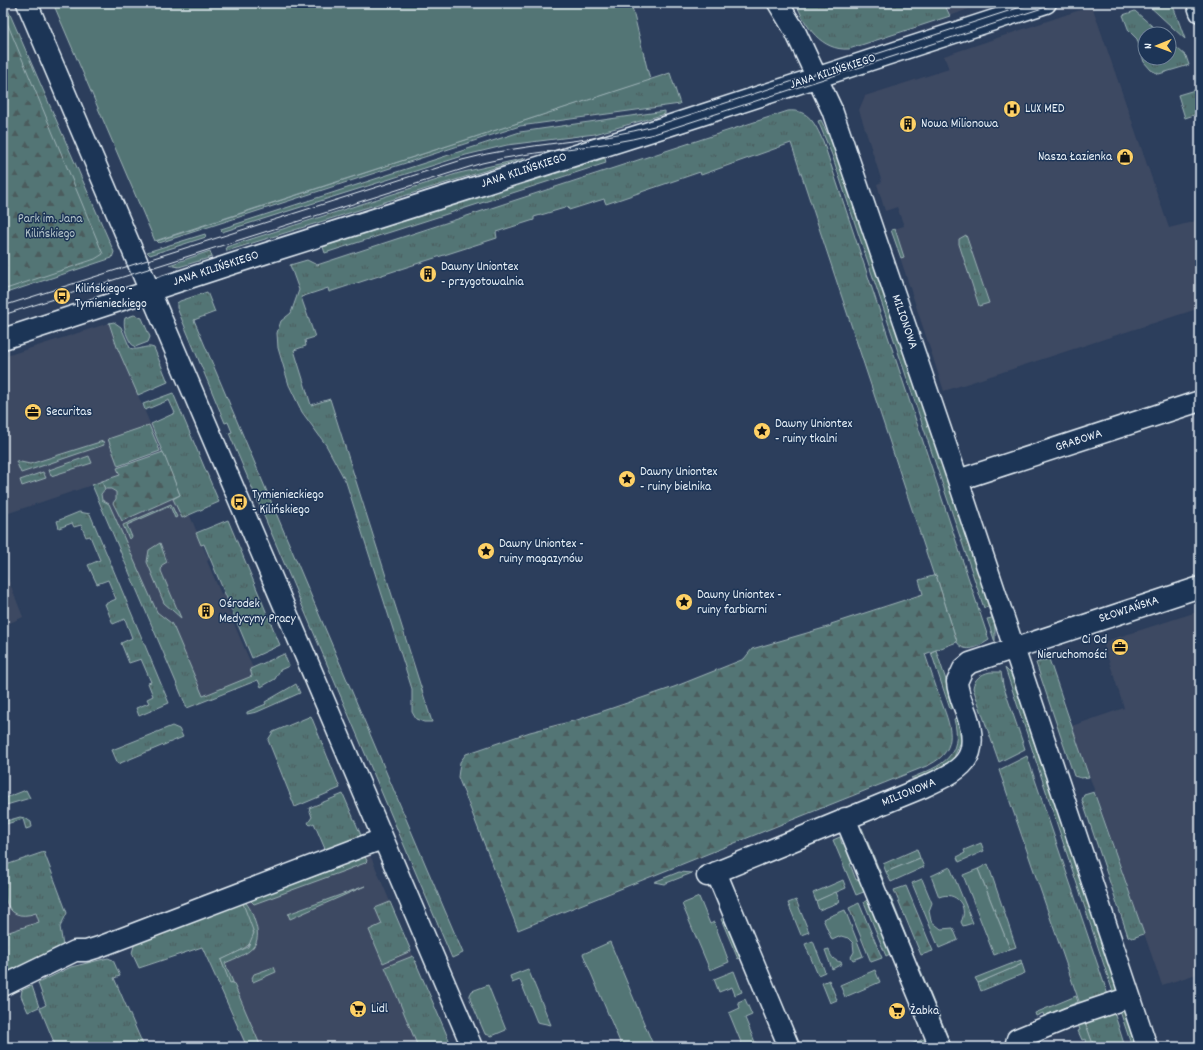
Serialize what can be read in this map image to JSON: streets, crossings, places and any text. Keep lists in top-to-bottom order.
{
  "streets": {
    "street": [
      "JANA KILIŃSKIEGO",
      "MILIONOWA",
      "GRABOWA",
      "SŁOWIAŃSKA"
    ]
  },
  "crossings": [
    ["JANA KILIŃSKIEGO", "MILIONOWA"],
    ["MILIONOWA", "GRABOWA"],
    ["MILIONOWA", "SŁOWIAŃSKA"]
  ],
  "parks": ["Park im. Jana Kilińskiego"],
  "places": {
    "hospital": ["LUX MED"],
    "building": ["Nowa Milionowa", "Dawny Uniontex - przygotowalnia", "Ośrodek Medycyny Pracy"],
    "shop": ["Nasza Łazienka"],
    "bus stop": ["Kilińskiego - Tymienieckiego", "Tymienieckiego - Kilińskiego"],
    "office": ["Securitas", "Ci Od Nieruchomości"],
    "place": [
      "Dawny Uniontex - ruiny tkalni",
      "Dawny Uniontex - ruiny bielnika",
      "Dawny Uniontex - ruiny magazynów",
      "Dawny Uniontex - ruiny farbiarni"
    ],
    "supermarket": ["Lidl", "Żabka"]
  },
  "north": "left"
}
